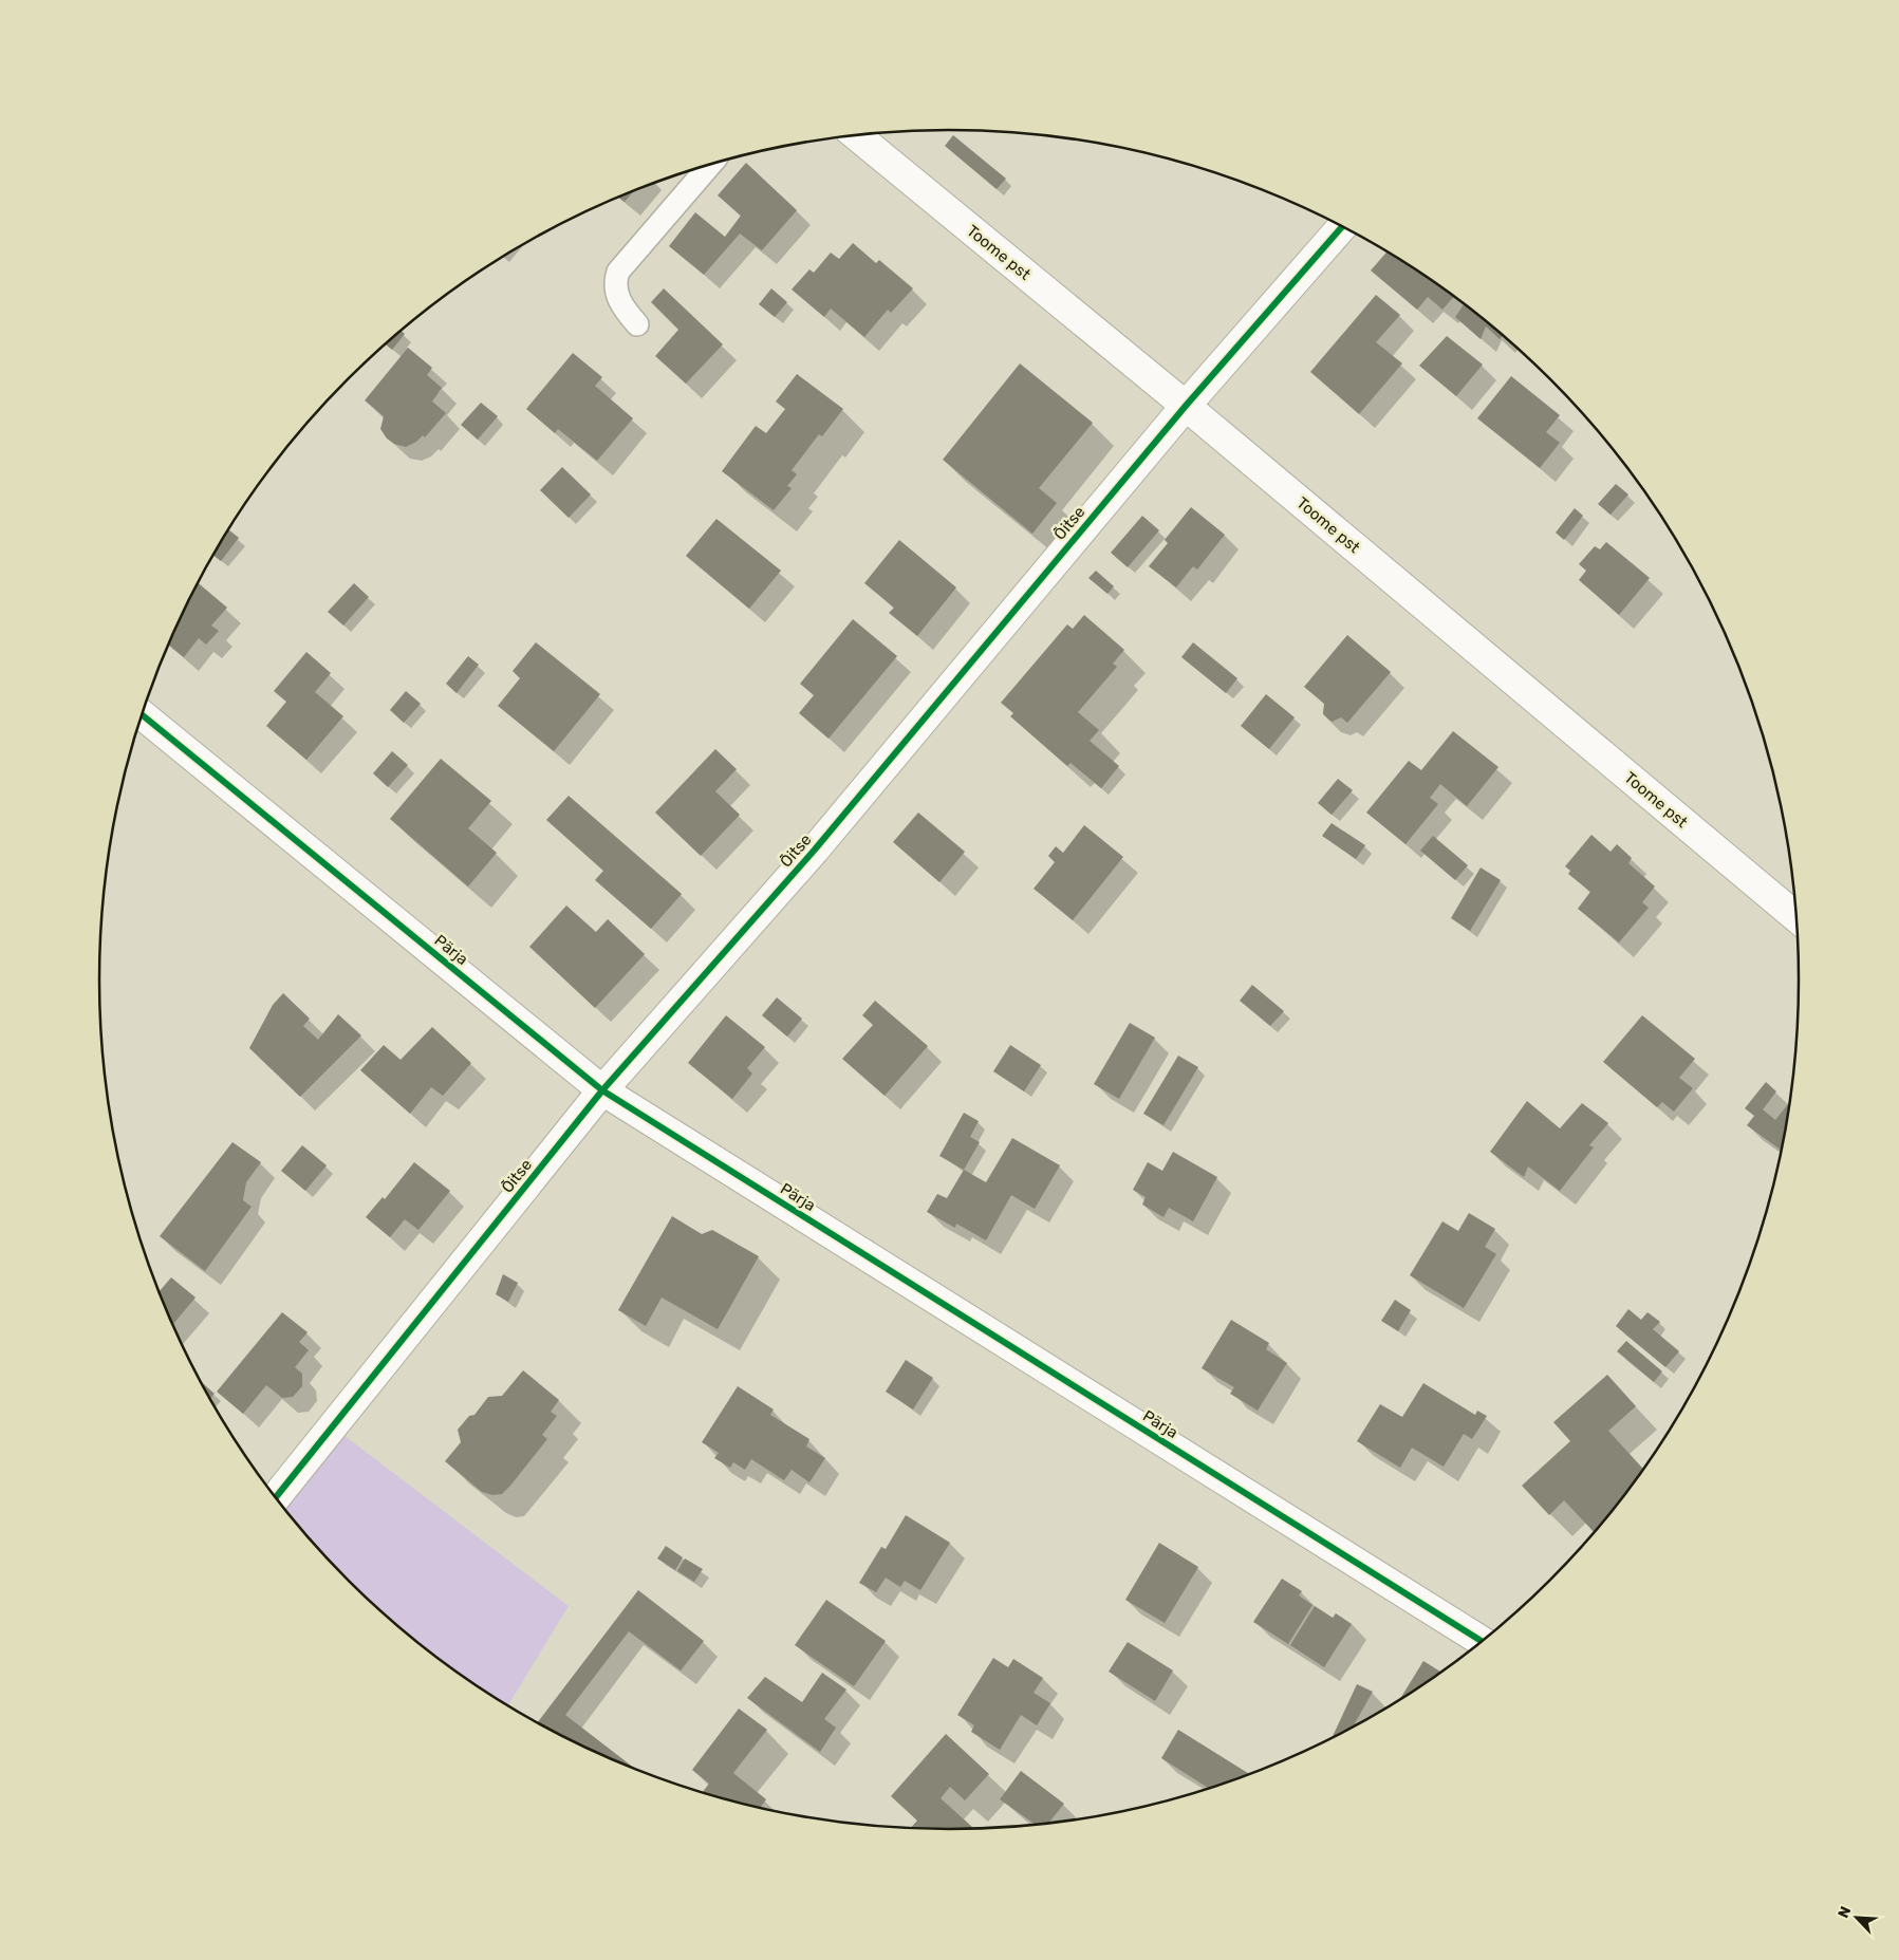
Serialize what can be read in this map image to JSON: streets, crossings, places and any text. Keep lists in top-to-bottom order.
{
  "streets": {
    "street": ["Toome pst", "Õitse", "Pärja"]
  },
  "crossings": [
    ["Toome pst", "Õitse"],
    ["Õitse", "Pärja"]
  ],
  "north": "top left"
}
